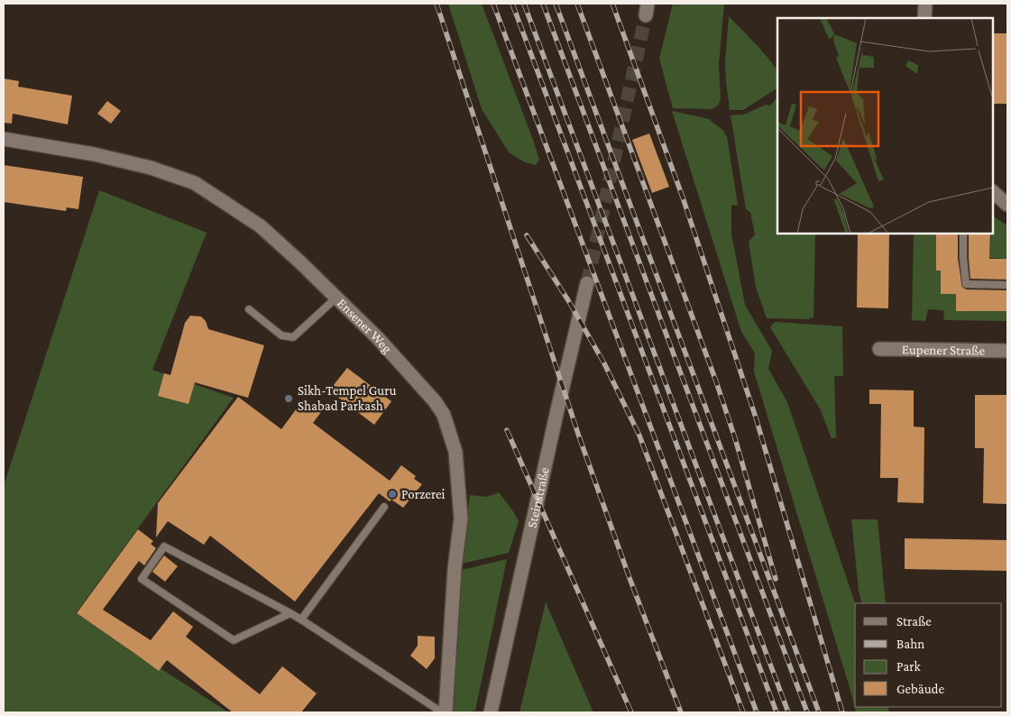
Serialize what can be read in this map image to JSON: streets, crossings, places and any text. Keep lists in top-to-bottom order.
{
  "streets": {
    "street": ["Ensener Weg", "Eupener Straße", "Steinstraße"]
  },
  "places": ["Sikh-Tempel Guru Shabad Parkash", "Porzerei"],
  "legend": [
    "Straße",
    "Bahn",
    "Park",
    "Gebäude"
  ]
}
